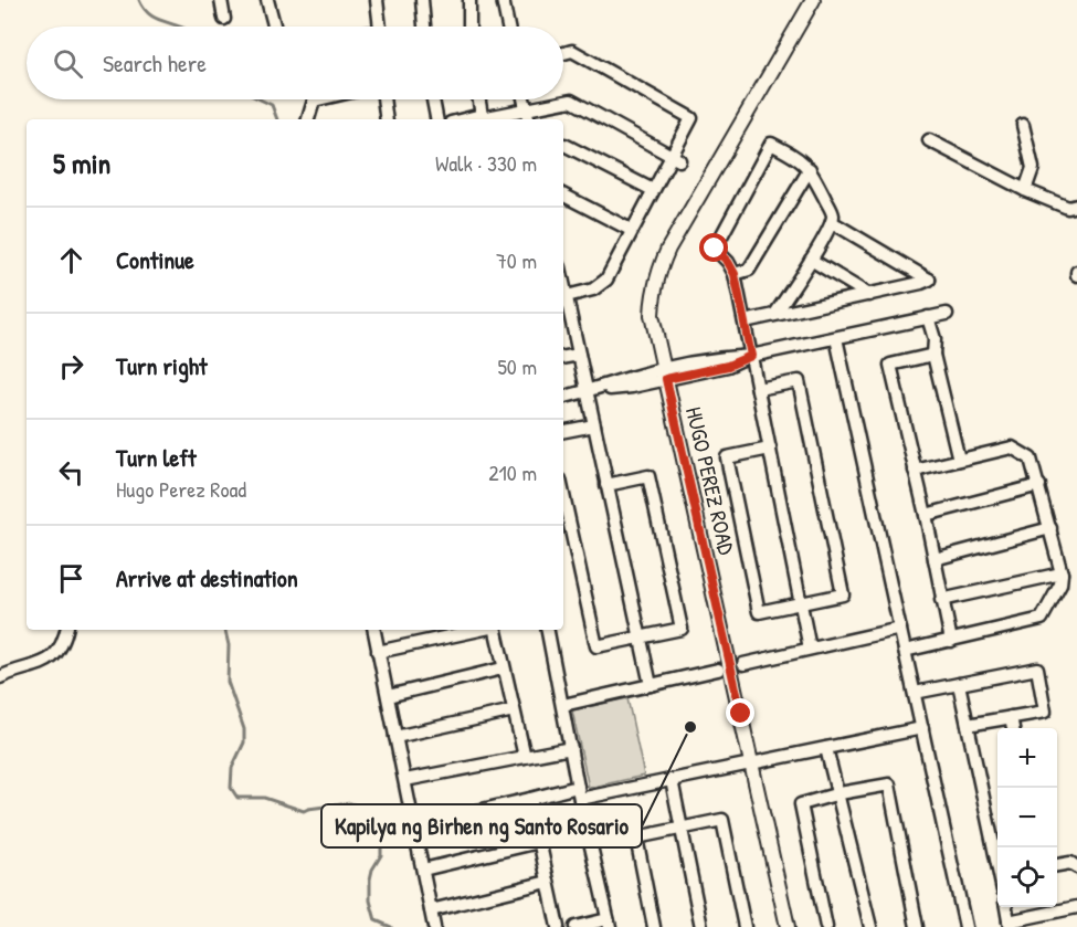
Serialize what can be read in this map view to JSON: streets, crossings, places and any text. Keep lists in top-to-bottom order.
{
  "streets": {
    "street": ["HUGO PEREZ ROAD"]
  },
  "places": ["Kapilya ng Birhen ng Santo Rosario"],
  "page": {
    "search": "Search here",
    "heading": ["5 min", "Walk · 330 m"],
    "list": [
      ["Continue", "70 m"],
      ["Turn right", "50 m"],
      ["Turn left", "Hugo Perez Road", "210 m"],
      "Arrive at destination"
    ],
    "map_buttons": ["+", "−"]
  }
}
